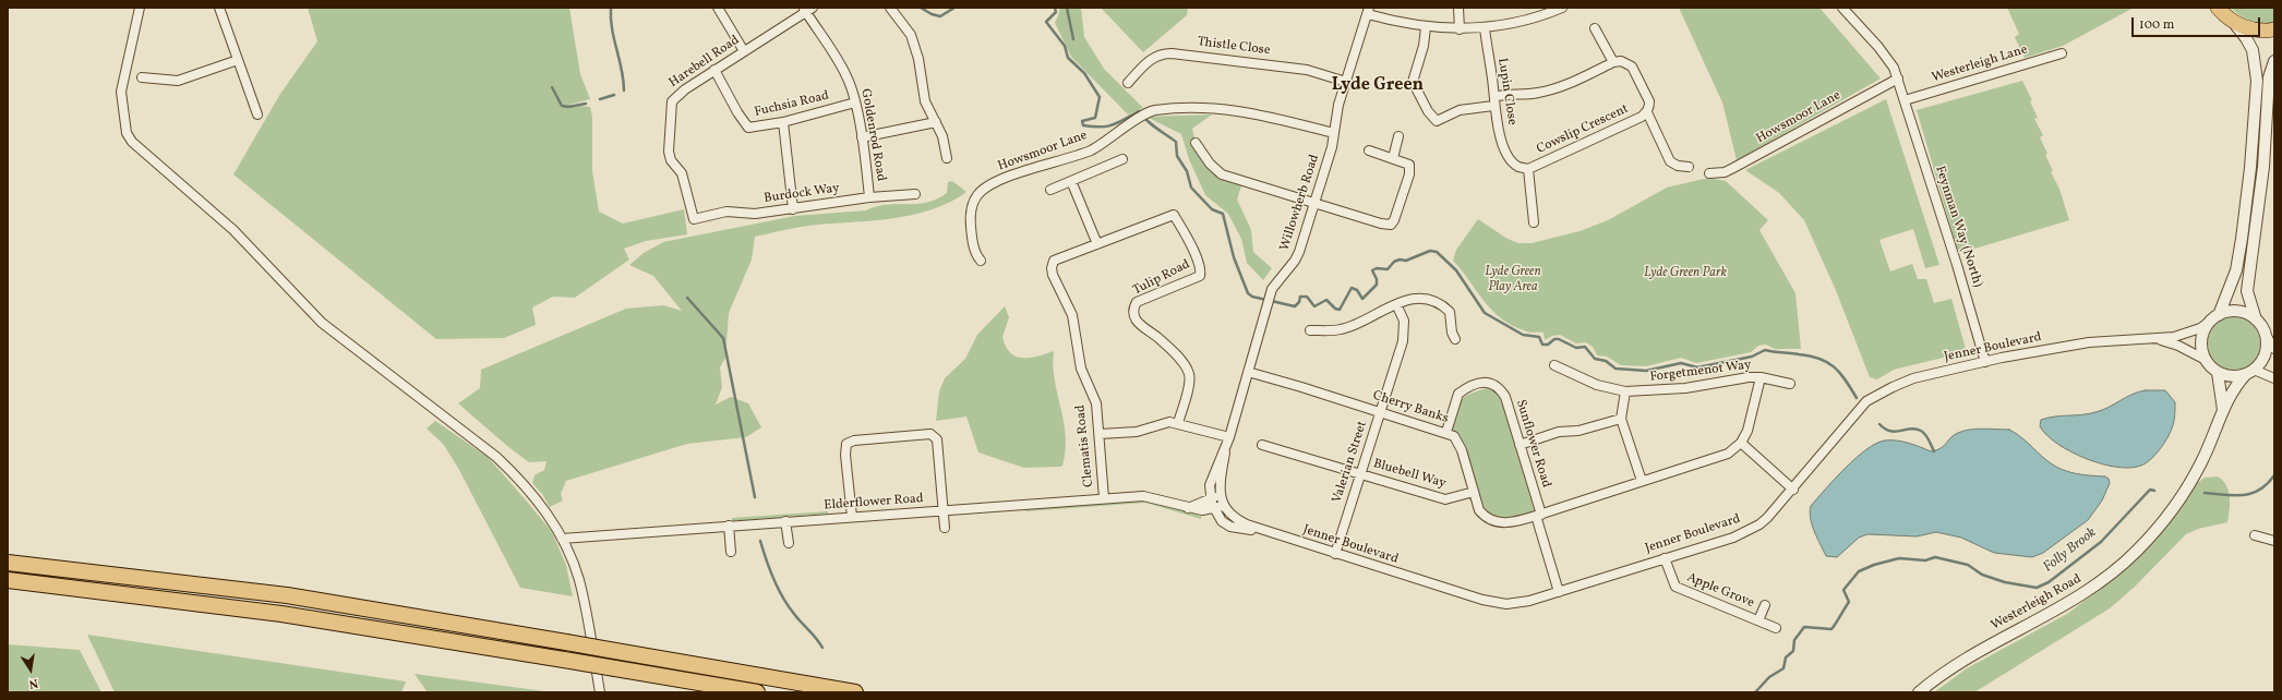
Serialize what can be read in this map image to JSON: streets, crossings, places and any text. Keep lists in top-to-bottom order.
{
  "streets": {
    "street": [
      "Thistle Close",
      "Harebell Road",
      "Westerleigh Lane",
      "Lupin Close",
      "Fuchsia Road",
      "Howsmoor Lane",
      "Cowslip Crescent",
      "Goldenrod Road",
      "Burdock Way",
      "Willowherb Road",
      "Feynman Way (North)",
      "Tulip Road",
      "Jenner Boulevard",
      "Forgetmenot Way",
      "Cherry Banks",
      "Sunflower Road",
      "Clematis Road",
      "Valerian Street",
      "Bluebell Way",
      "Elderflower Road",
      "Apple Grove",
      "Westerleigh Road"
    ]
  },
  "crossings": [
    ["Thistle Close", "Willowherb Road"],
    ["Harebell Road", "Fuchsia Road"],
    ["Harebell Road", "Goldenrod Road"],
    ["Harebell Road", "Burdock Way"],
    ["Westerleigh Lane", "Feynman Way (North)"],
    ["Lupin Close", "Cowslip Crescent"],
    ["Fuchsia Road", "Goldenrod Road"],
    ["Howsmoor Lane", "Willowherb Road"],
    ["Howsmoor Lane", "Feynman Way (North)"],
    ["Goldenrod Road", "Burdock Way"],
    ["Willowherb Road", "Jenner Boulevard"],
    ["Willowherb Road", "Cherry Banks"],
    ["Feynman Way (North)", "Jenner Boulevard"],
    ["Tulip Road", "Clematis Road"],
    ["Jenner Boulevard", "Valerian Street"],
    ["Jenner Boulevard", "Elderflower Road"],
    ["Jenner Boulevard", "Apple Grove"],
    ["Jenner Boulevard", "Westerleigh Road"],
    ["Forgetmenot Way", "Cherry Banks"],
    ["Cherry Banks", "Sunflower Road"],
    ["Cherry Banks", "Valerian Street"],
    ["Cherry Banks", "Bluebell Way"],
    ["Clematis Road", "Elderflower Road"],
    ["Valerian Street", "Bluebell Way"]
  ],
  "districts": ["Lyde Green"],
  "water": ["Folly Brook"],
  "parks": ["Lyde Green Play Area", "Lyde Green Park"],
  "scale_bar": "100 m",
  "north": "bottom"
}
